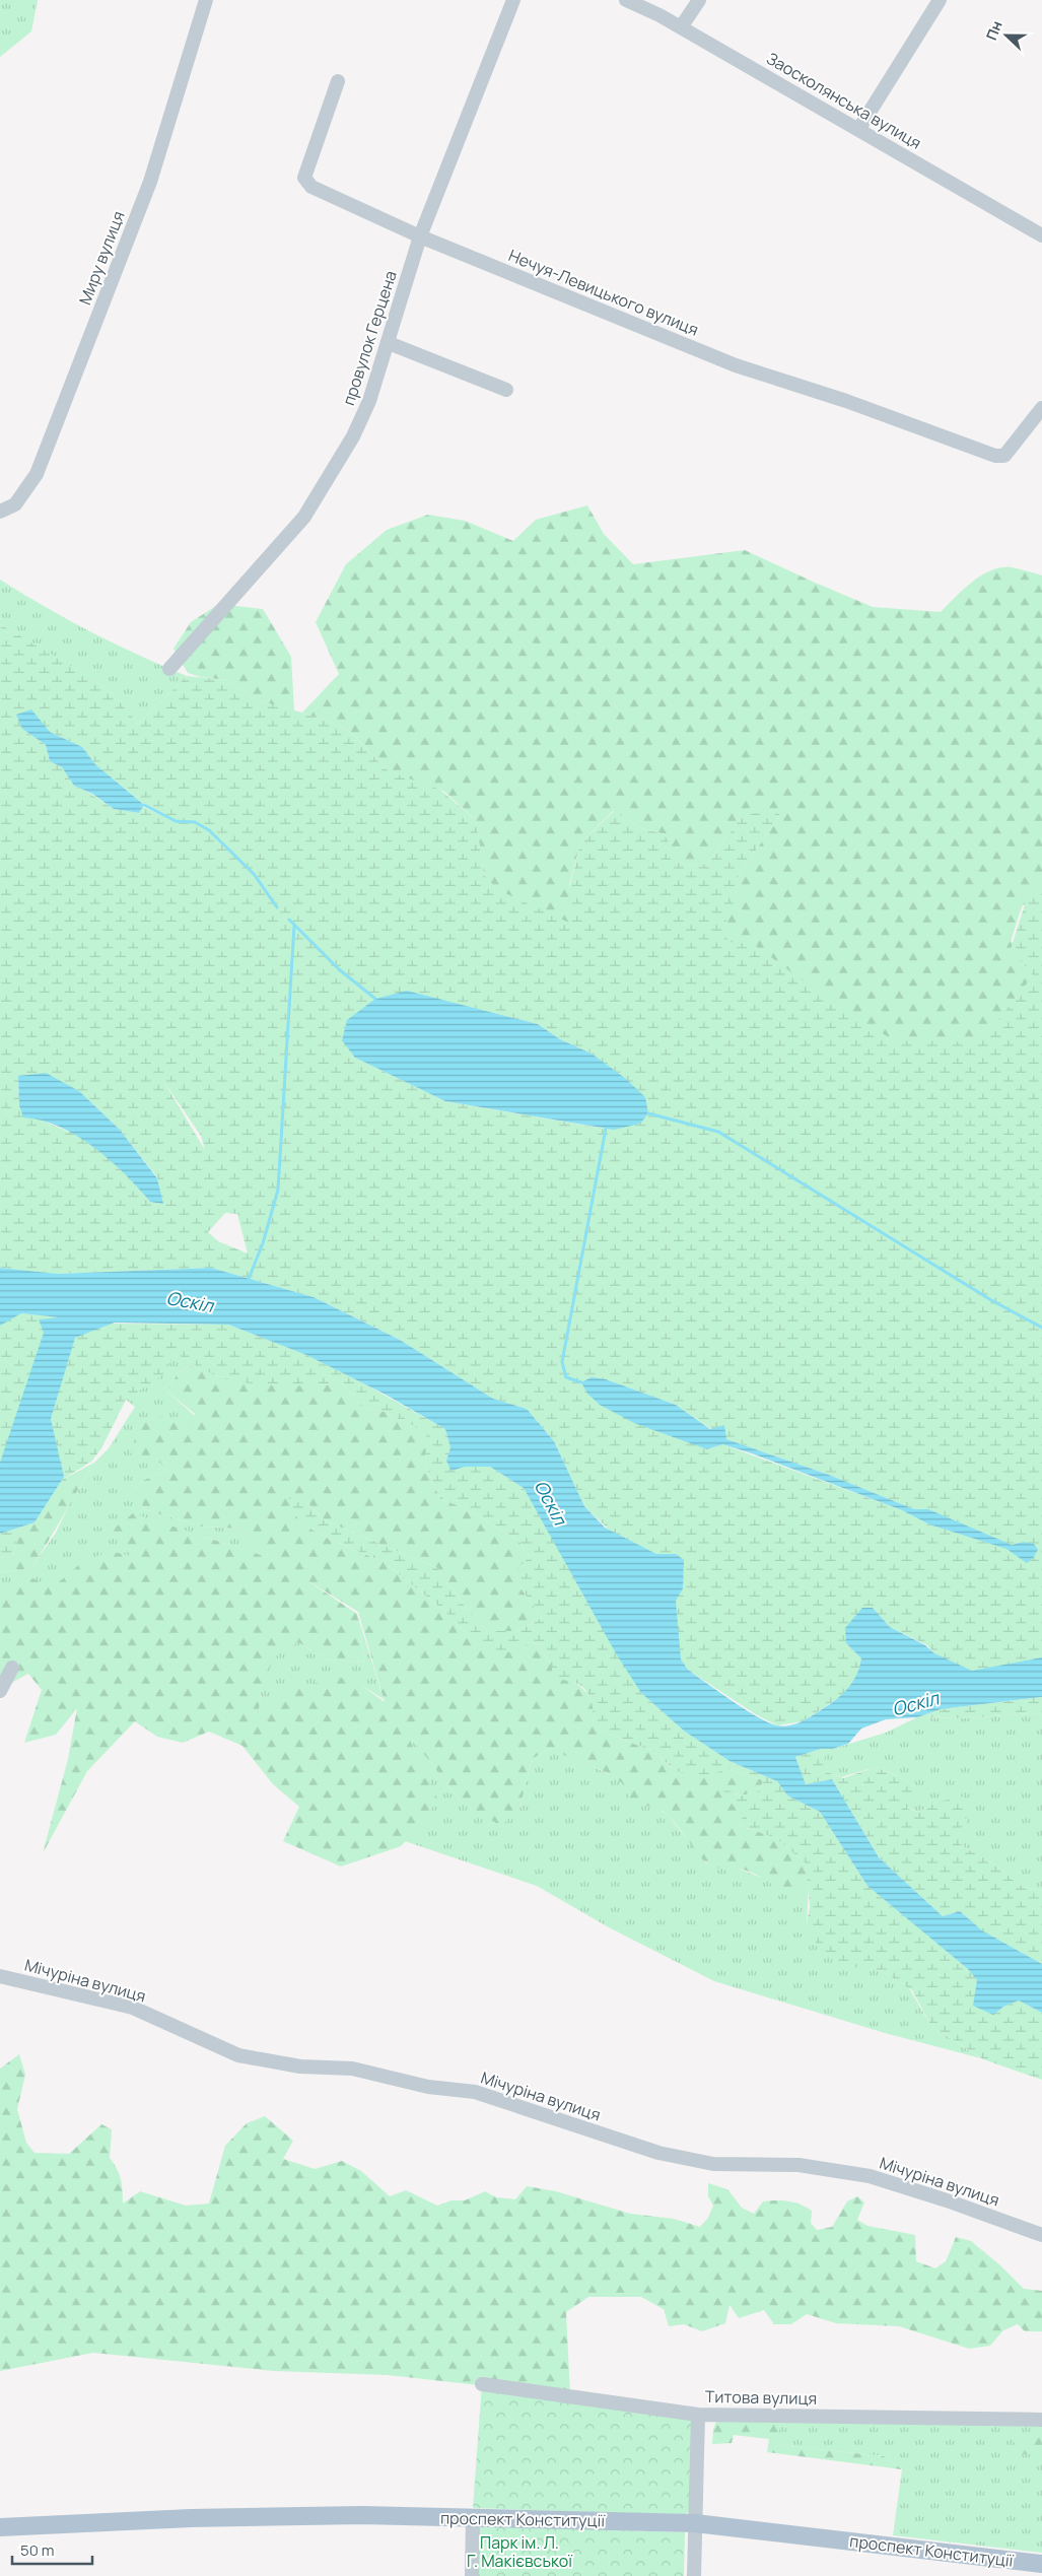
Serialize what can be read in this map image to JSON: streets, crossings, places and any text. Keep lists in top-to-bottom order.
{
  "streets": {
    "main road": ["проспект Конституції"],
    "street": [
      "Заосколянська вулиця",
      "Миру вулиця",
      "Нечуя-Левицького вулиця",
      "провулок Герцена",
      "Мічуріна вулиця",
      "Титова вулиця"
    ]
  },
  "crossings": [
    ["Нечуя-Левицького вулиця", "провулок Герцена"]
  ],
  "water": ["Оскіл"],
  "parks": ["Парк ім. Л. Г. Макієвської"],
  "scale_bar": "50 m",
  "north": "left"
}
